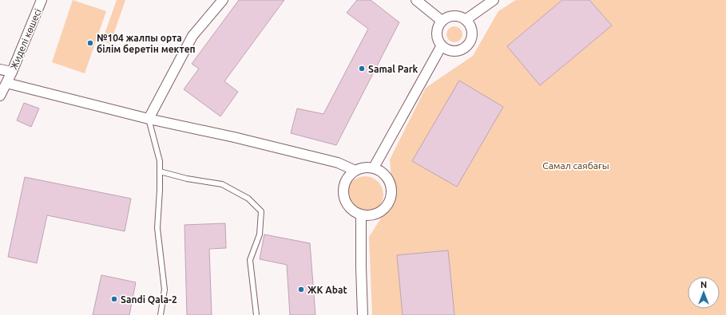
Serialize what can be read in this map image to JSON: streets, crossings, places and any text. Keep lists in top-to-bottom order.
{
  "streets": {
    "street": ["Жиделі көшесі"]
  },
  "parks": ["Самал саябағы"],
  "places": [
    "№104 жалпы орта білім беретін мектеп",
    "Samal Park",
    "ЖК Abat",
    "Sandi Qala-2"
  ],
  "north": "top"
}
